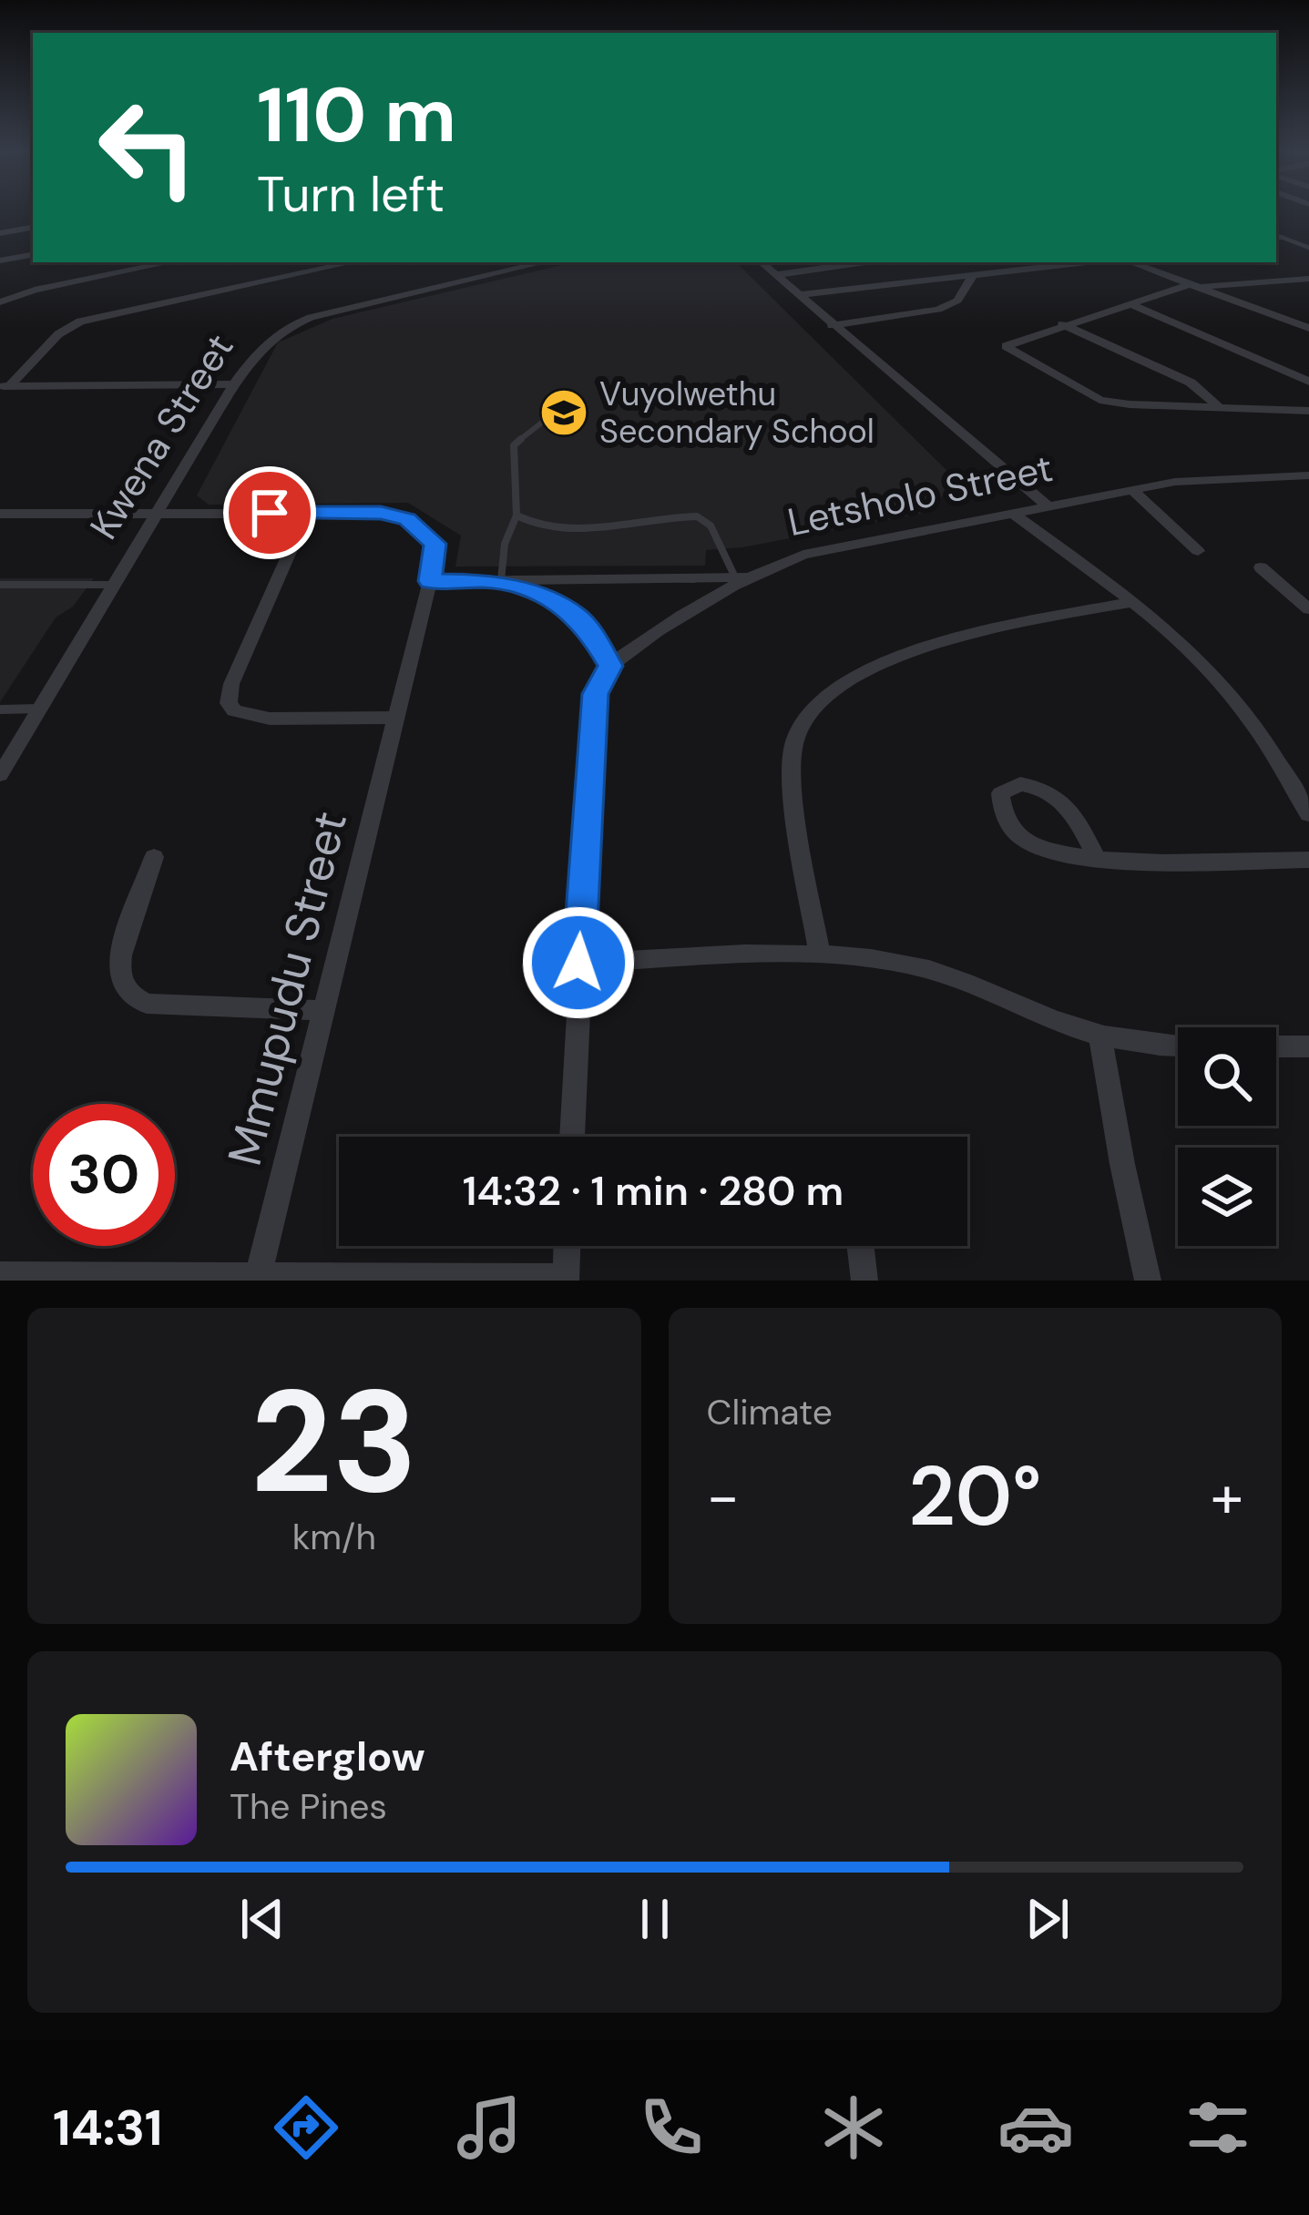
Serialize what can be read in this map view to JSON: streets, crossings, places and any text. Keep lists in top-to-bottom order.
{
  "streets": {
    "street": ["Kwena Street", "Letsholo Street", "Mmupudu Street"]
  },
  "crossings": [
    ["Kwena Street", "Mmupudu Street"]
  ],
  "places": {
    "school or university": ["Vuyolwethu Secondary School"]
  },
  "page": {
    "turn": ["110 m", "Turn left"],
    "limit": "30",
    "trip": "14:32 · 1 min · 280 m",
    "tile": [
      ["23", "km/h"],
      "Climate"
    ],
    "heat": ["−", "20°", "+"],
    "song": ["Afterglow", "The Pines"],
    "tabs": "14:31"
  }
}
